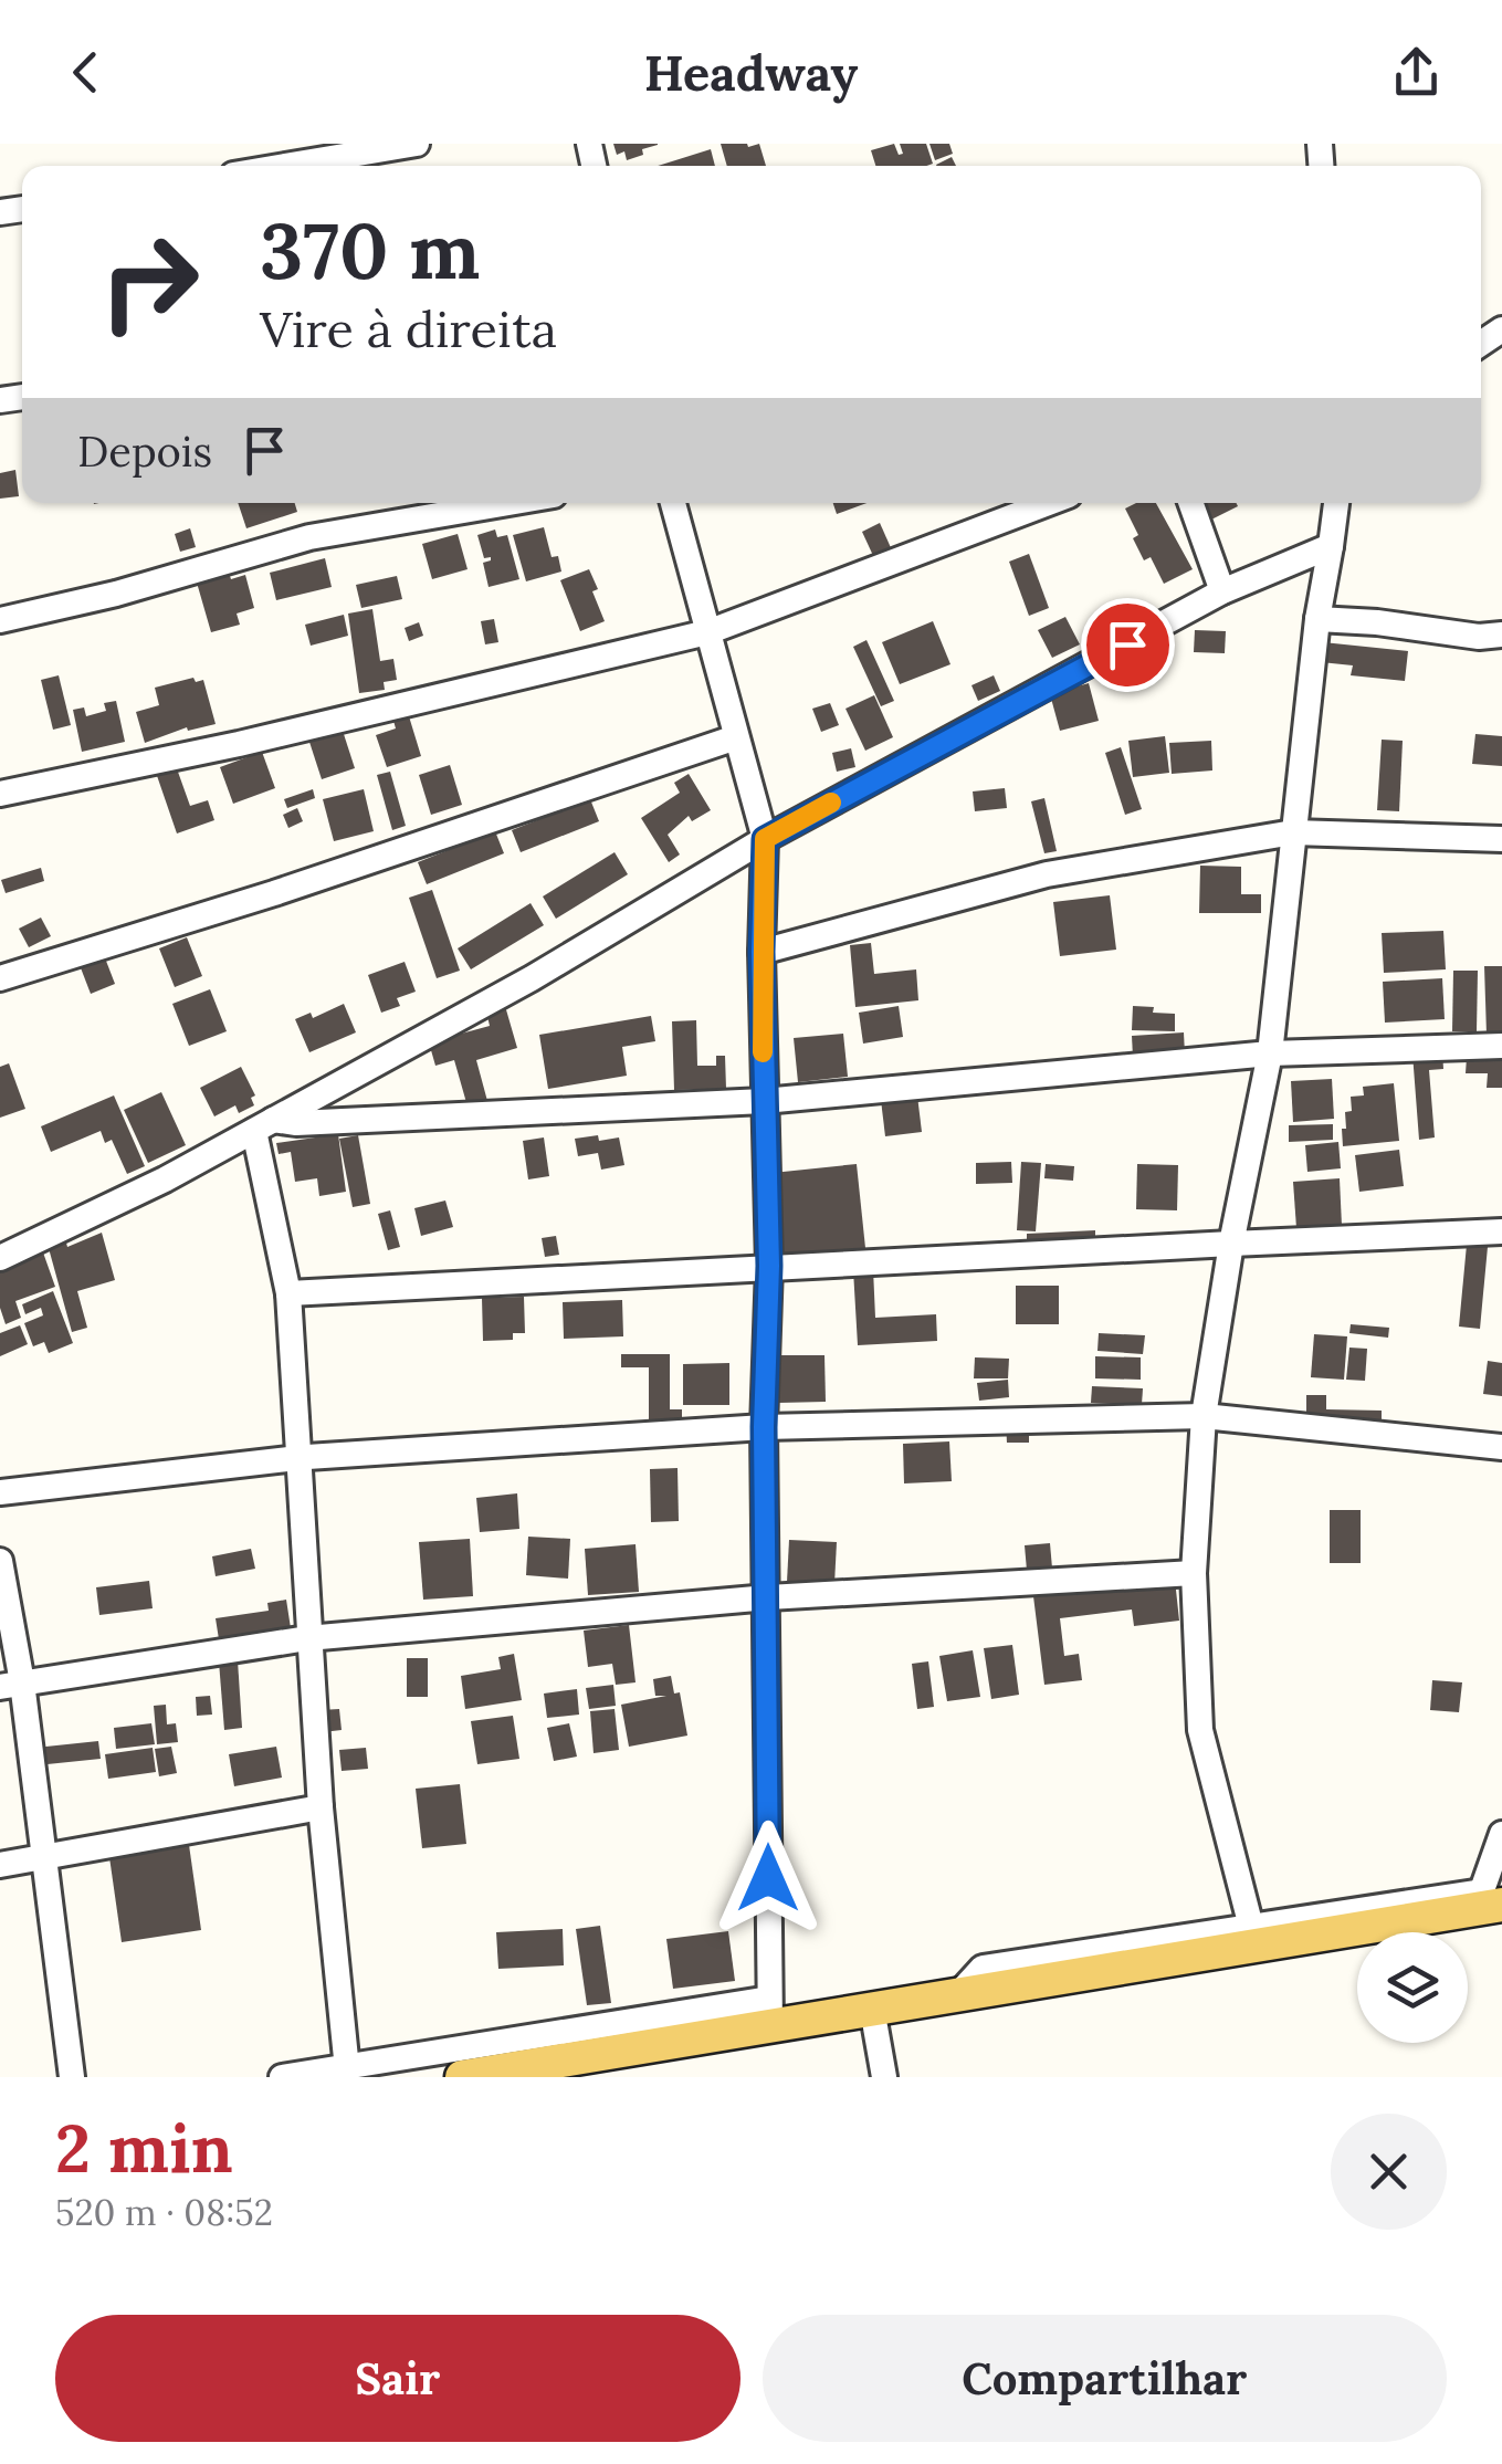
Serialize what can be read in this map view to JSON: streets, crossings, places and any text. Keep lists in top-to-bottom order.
{
  "page": {
    "header": "Headway",
    "turn": ["370 m", "Vire à direita"],
    "then": "Depois",
    "heading": ["2 min", "520 m · 08:52"],
    "buttons": ["Sair", "Compartilhar"]
  }
}
